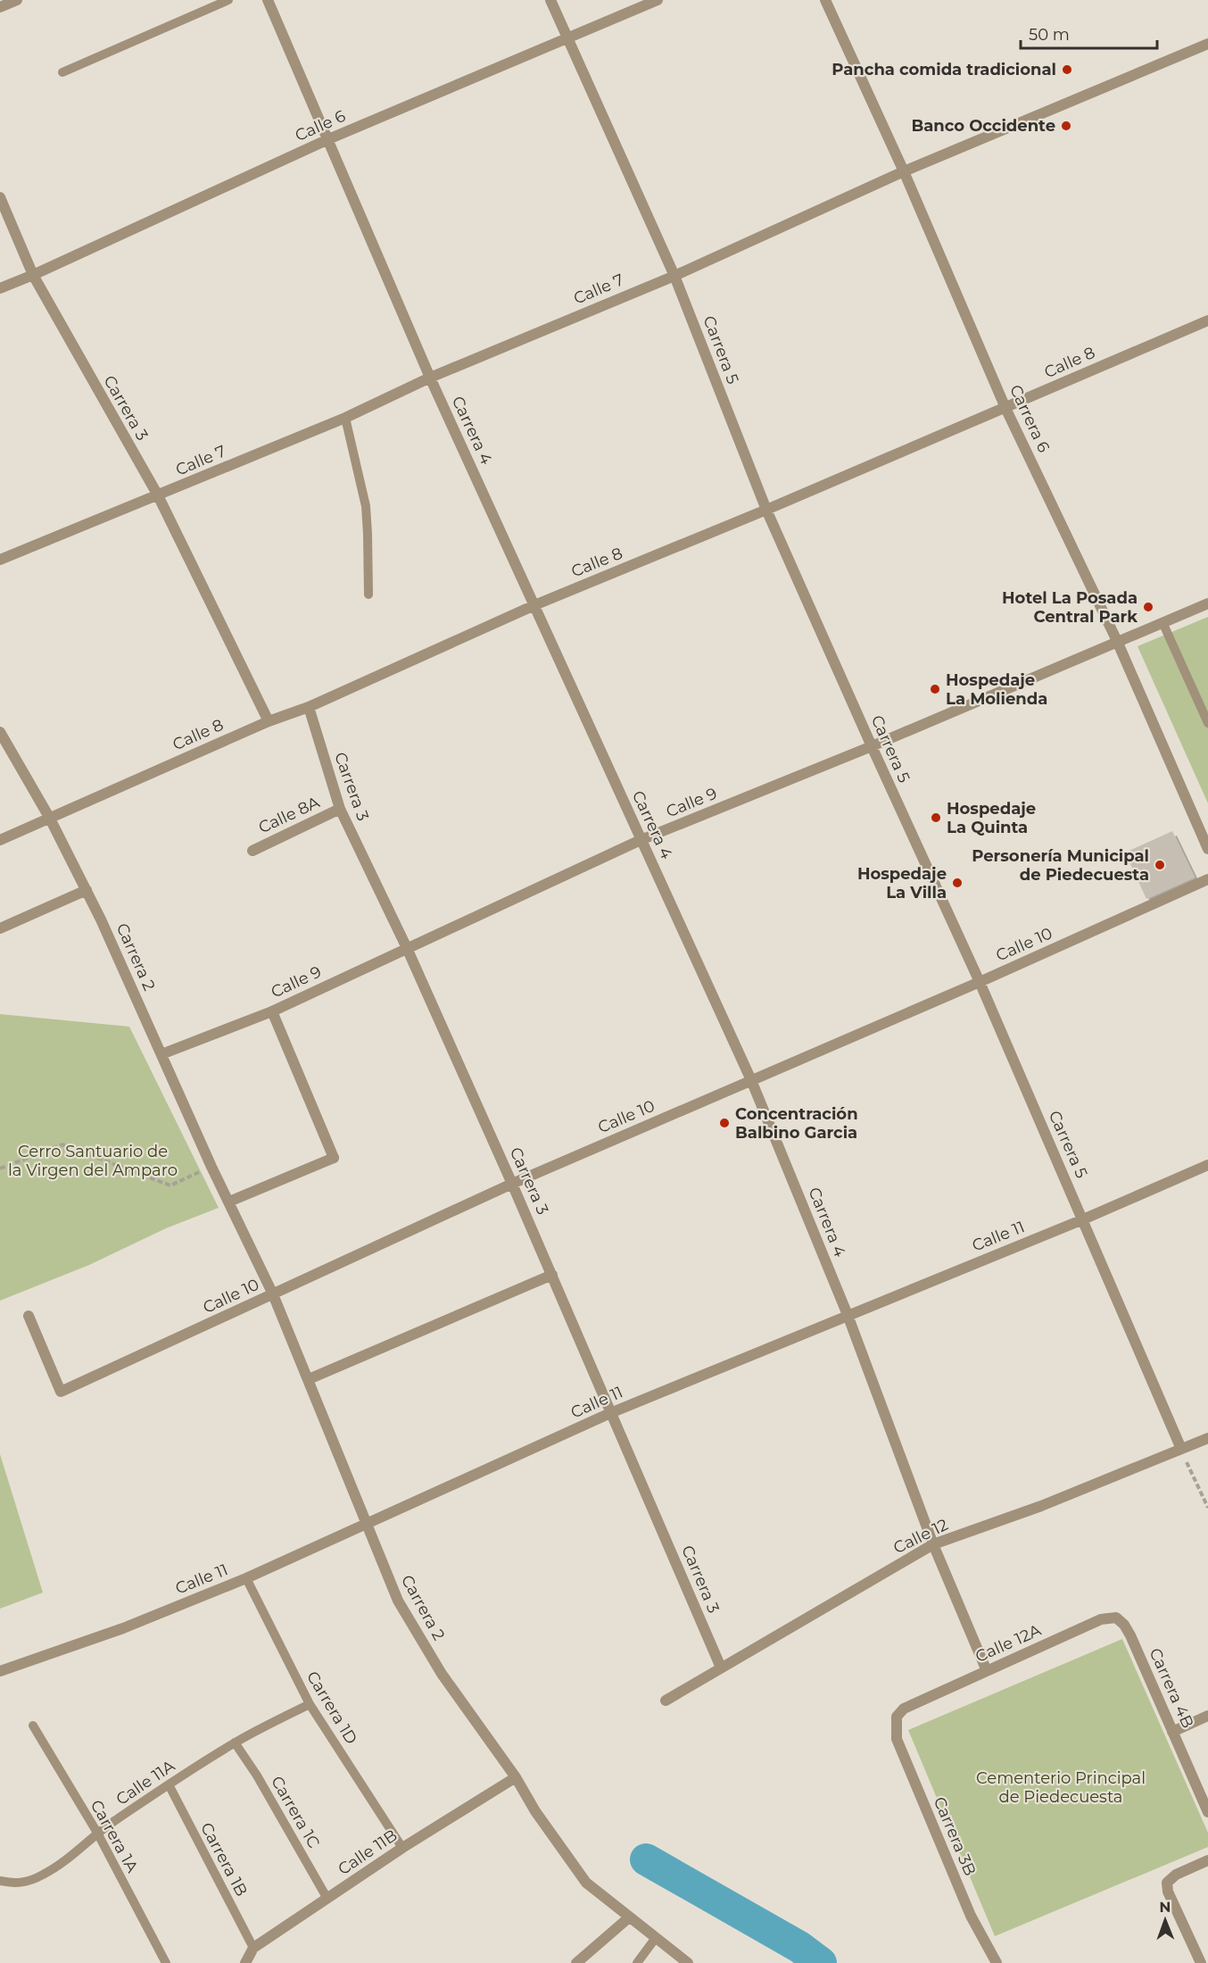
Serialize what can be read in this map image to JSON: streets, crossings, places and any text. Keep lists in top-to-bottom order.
{
  "streets": {
    "street": [
      "Calle 6",
      "Calle 7",
      "Carrera 5",
      "Calle 8",
      "Carrera 3",
      "Carrera 6",
      "Carrera 4",
      "Calle 9",
      "Calle 8A",
      "Calle 10",
      "Carrera 2",
      "Calle 11",
      "Calle 12",
      "Calle 12A",
      "Carrera 4B",
      "Carrera 3B",
      "Calle 11B"
    ],
    "lane": [
      "Carrera 1D",
      "Calle 11A",
      "Carrera 1C",
      "Carrera 1A",
      "Carrera 1B"
    ]
  },
  "crossings": [
    ["Calle 6", "Carrera 5"],
    ["Calle 6", "Carrera 3"],
    ["Calle 6", "Carrera 4"],
    ["Calle 7", "Carrera 5"],
    ["Calle 7", "Carrera 3"],
    ["Calle 7", "Carrera 6"],
    ["Calle 7", "Carrera 4"],
    ["Carrera 5", "Calle 8"],
    ["Carrera 5", "Calle 9"],
    ["Carrera 5", "Calle 10"],
    ["Carrera 5", "Calle 11"],
    ["Carrera 5", "Calle 12"],
    ["Calle 8", "Carrera 3"],
    ["Calle 8", "Carrera 6"],
    ["Calle 8", "Carrera 4"],
    ["Calle 8", "Carrera 2"],
    ["Carrera 3", "Calle 9"],
    ["Carrera 3", "Calle 8A"],
    ["Carrera 3", "Calle 10"],
    ["Carrera 3", "Calle 11"],
    ["Carrera 3", "Calle 12"],
    ["Carrera 6", "Calle 9"],
    ["Carrera 4", "Calle 9"],
    ["Carrera 4", "Calle 10"],
    ["Carrera 4", "Calle 11"],
    ["Carrera 4", "Calle 12"],
    ["Carrera 4", "Calle 12A"],
    ["Calle 9", "Carrera 2"],
    ["Calle 10", "Carrera 2"],
    ["Carrera 2", "Calle 11"],
    ["Carrera 2", "Calle 11B"],
    ["Calle 11", "Carrera 1D"],
    ["Calle 12A", "Carrera 4B"],
    ["Calle 12A", "Carrera 3B"],
    ["Carrera 1D", "Calle 11A"],
    ["Carrera 1D", "Calle 11B"],
    ["Calle 11A", "Carrera 1C"],
    ["Calle 11A", "Carrera 1A"],
    ["Calle 11A", "Carrera 1B"],
    ["Carrera 1C", "Calle 11B"],
    ["Calle 11B", "Carrera 1B"]
  ],
  "parks": ["Cerro Santuario de la Virgen del Amparo", "Cementerio Principal de Piedecuesta"],
  "places": [
    "Pancha comida tradicional",
    "Banco Occidente",
    "Hotel La Posada Central Park",
    "Hospedaje La Molienda",
    "Hospedaje La Quinta",
    "Personería Municipal de Piedecuesta",
    "Hospedaje La Villa",
    "Concentración Balbino Garcia"
  ],
  "scale_bar": "50 m",
  "north": "top"
}
